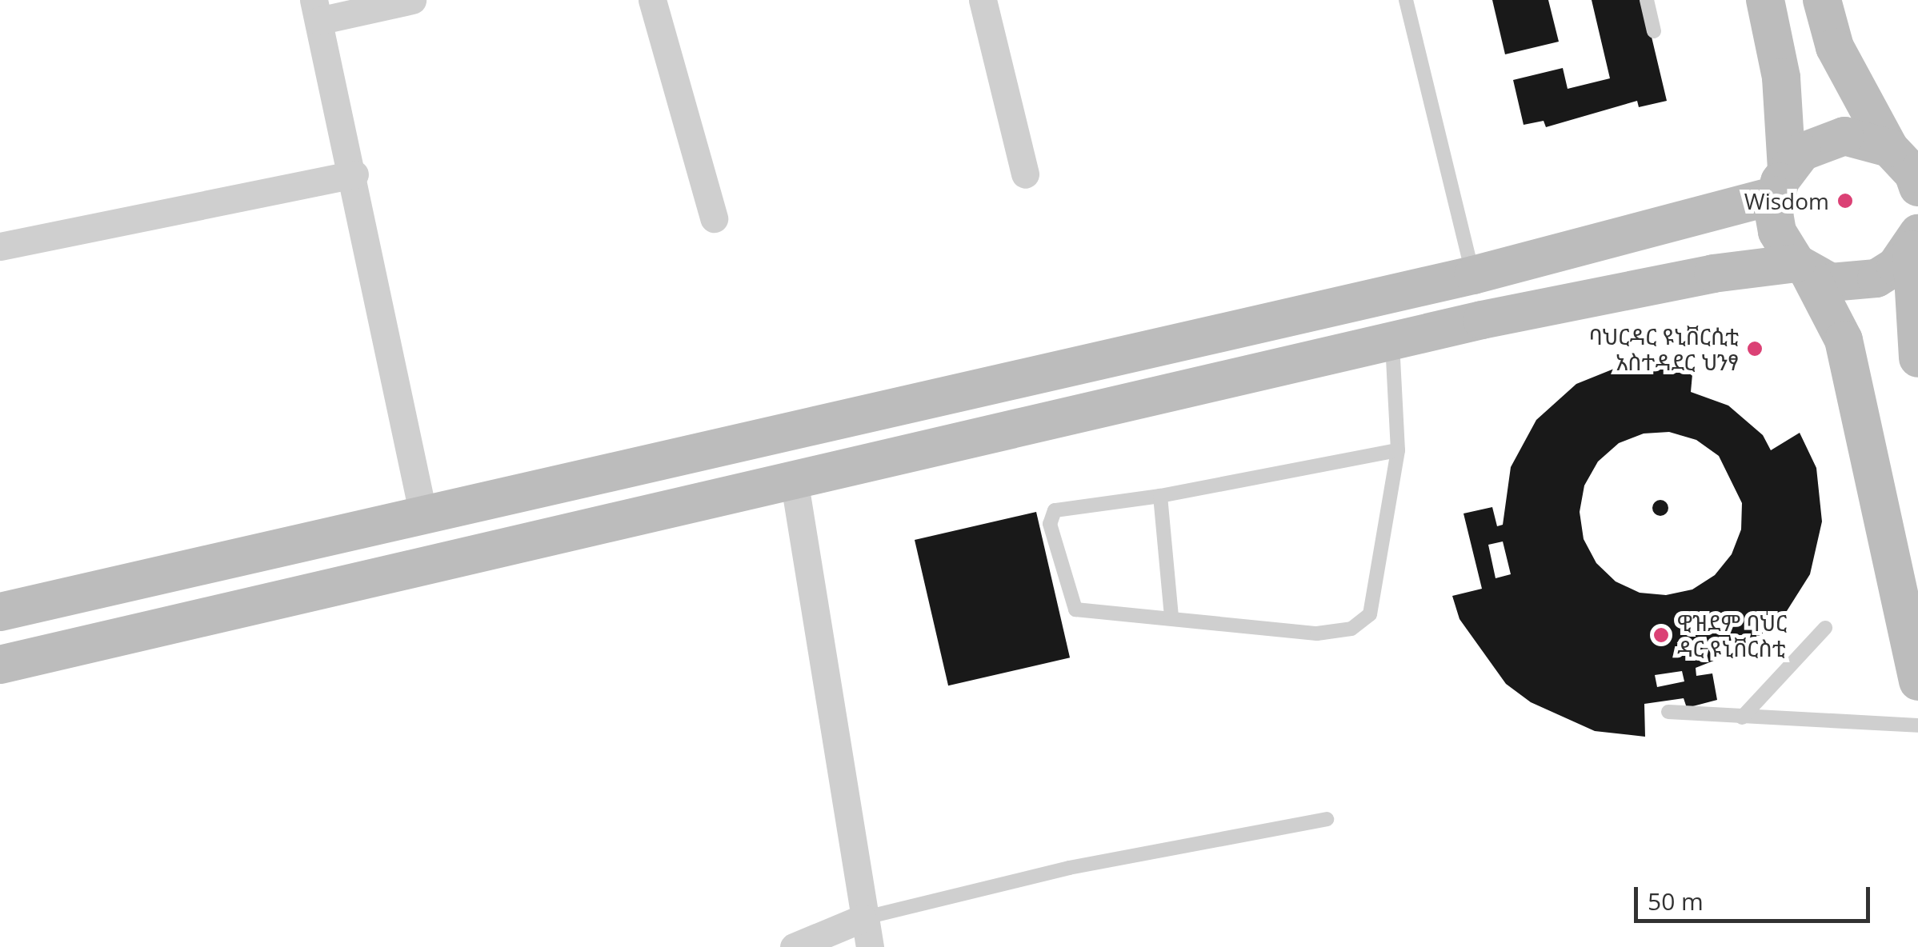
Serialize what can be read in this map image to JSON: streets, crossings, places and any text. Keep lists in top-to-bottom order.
{
  "places": ["Wisdom", "ባህርዳር ዩኒቨርሲቲ አስተዳደር ህንፃ", "ዊዝደም ባህር ዳር ዩኒቨርስቲ"],
  "scale_bar": "50 m"
}
